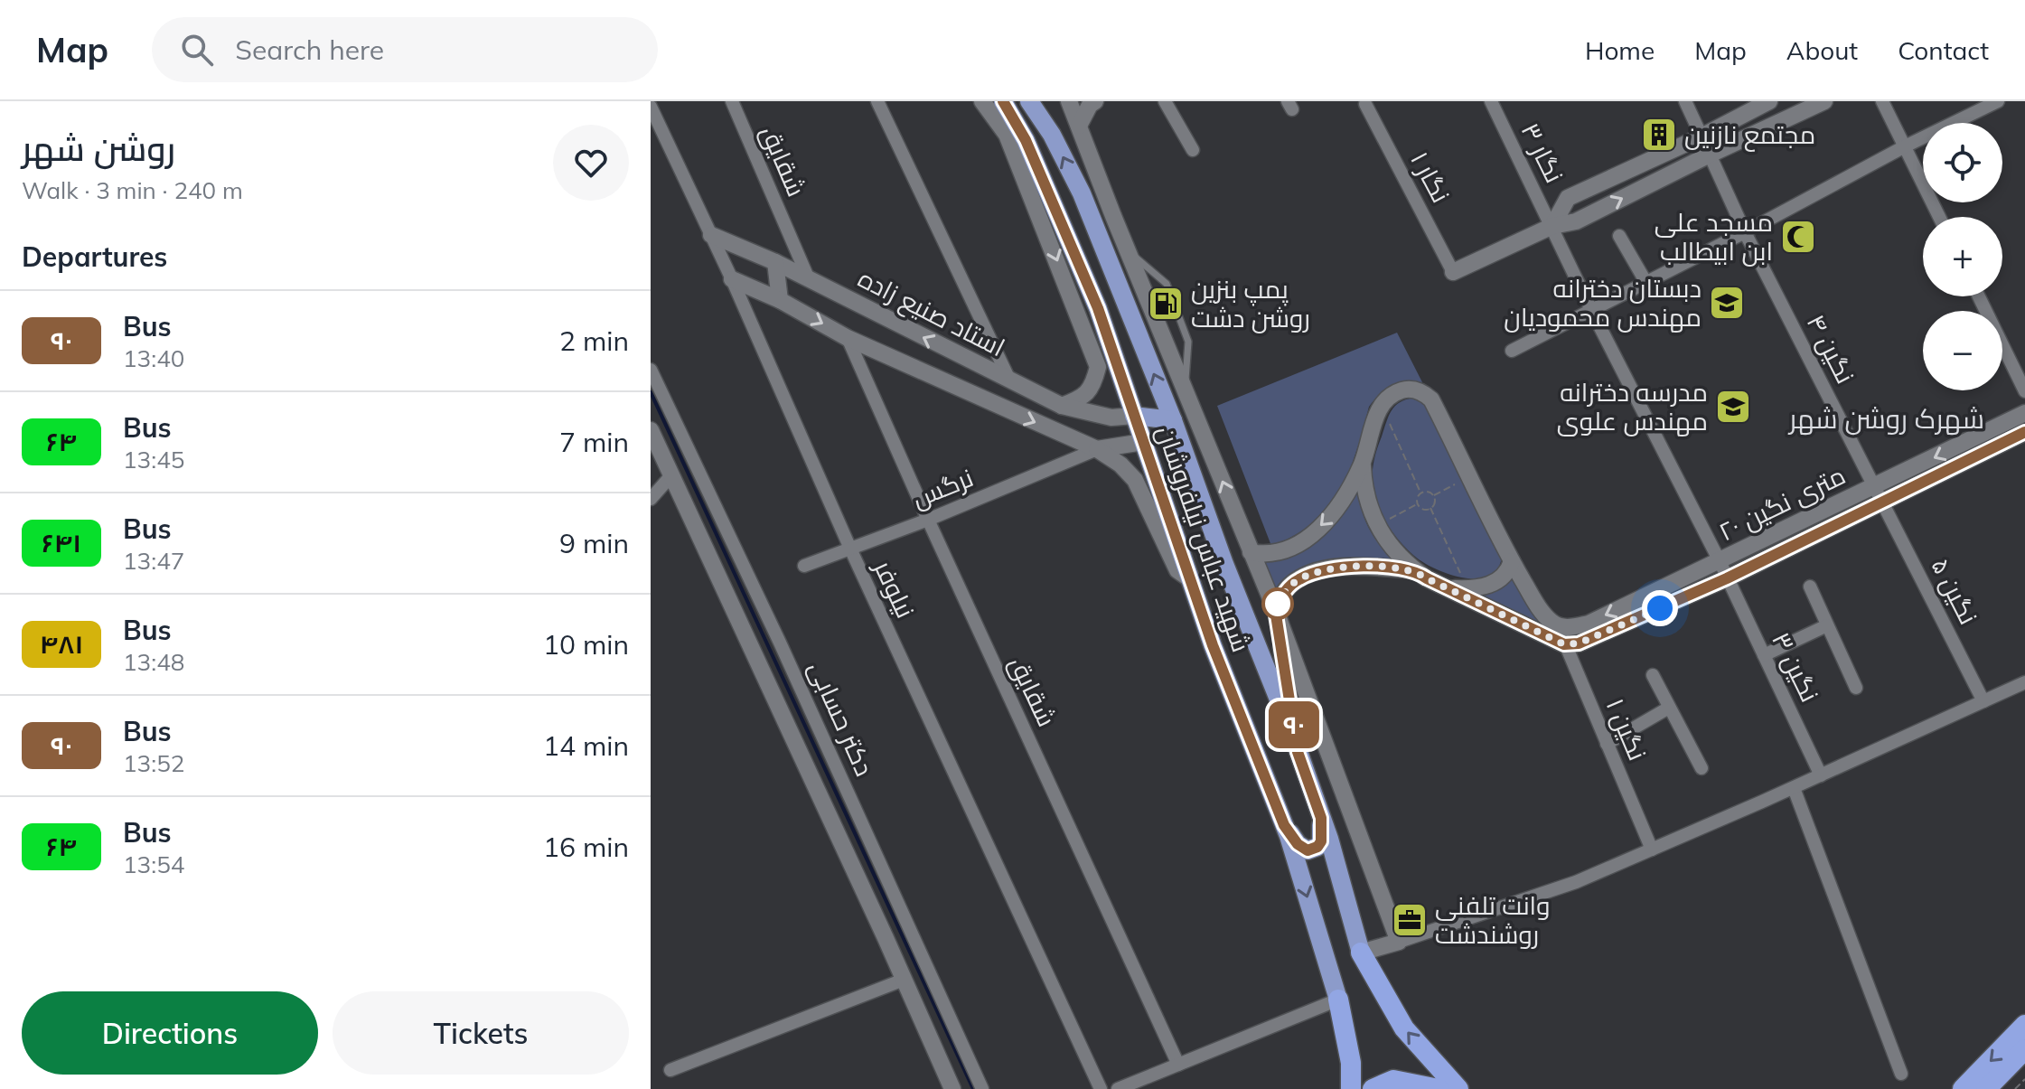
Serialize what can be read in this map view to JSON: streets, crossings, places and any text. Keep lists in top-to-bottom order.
{
  "streets": {
    "main road": ["شهید عباس نیلفروشان"],
    "street": [
      "نگار ۳",
      "شقایق",
      "نگار ۱",
      "استاد صنیع زاده",
      "نگین ۴",
      "نرگس",
      "۲۰ متری نگین",
      "نیلوفر",
      "نگین ۵",
      "نگین ۳",
      "دکتر حسابی",
      "نگین ۱"
    ]
  },
  "crossings": [
    ["نگار ۳", "نگین ۳"],
    ["شقایق", "استاد صنیع زاده"],
    ["شقایق", "نرگس"],
    ["استاد صنیع زاده", "شهید عباس نیلفروشان"],
    ["استاد صنیع زاده", "نیلوفر"],
    ["نگین ۴", "۲۰ متری نگین"],
    ["نگین ۴", "نگین ۵"],
    ["نرگس", "نیلوفر"],
    ["۲۰ متری نگین", "نگین ۵"],
    ["۲۰ متری نگین", "نگین ۳"],
    ["۲۰ متری نگین", "نگین ۱"]
  ],
  "districts": ["شهرک روشن شهر"],
  "places": {
    "building": ["مجتمع نازنین"],
    "mosque": ["مسجد علی ابن ابیطالب"],
    "school or university": ["دبستان دخترانه مهندس محمودیان", "مدرسه دخترانه مهندس علوی"],
    "fuel station": ["پمپ بنزین روشن دشت"],
    "office": ["وانت تلفنی روشندشت"]
  },
  "lines": ["bus line ۹۰"],
  "page": {
    "header": "Map",
    "search": "Search here",
    "nav": [
      "Home",
      "Map",
      "About",
      "Contact"
    ],
    "heading": [
      ["روشن شهر", "Walk · 3 min · 240 m"],
      "Departures"
    ],
    "on_map": "۹۰",
    "map_buttons": ["+", "−"],
    "list": [
      {
        "mark": "۹۰",
        "name": "Bus",
        "note": "13:40",
        "value": "2 min"
      },
      {
        "mark": "۶۴",
        "name": "Bus",
        "note": "13:45",
        "value": "7 min"
      },
      {
        "mark": "۶۴۱",
        "name": "Bus",
        "note": "13:47",
        "value": "9 min"
      },
      {
        "mark": "۴۸۱",
        "name": "Bus",
        "note": "13:48",
        "value": "10 min"
      },
      {
        "mark": "۹۰",
        "name": "Bus",
        "note": "13:52",
        "value": "14 min"
      },
      {
        "mark": "۶۴",
        "name": "Bus",
        "note": "13:54",
        "value": "16 min"
      }
    ],
    "buttons": ["Directions", "Tickets"]
  }
}
